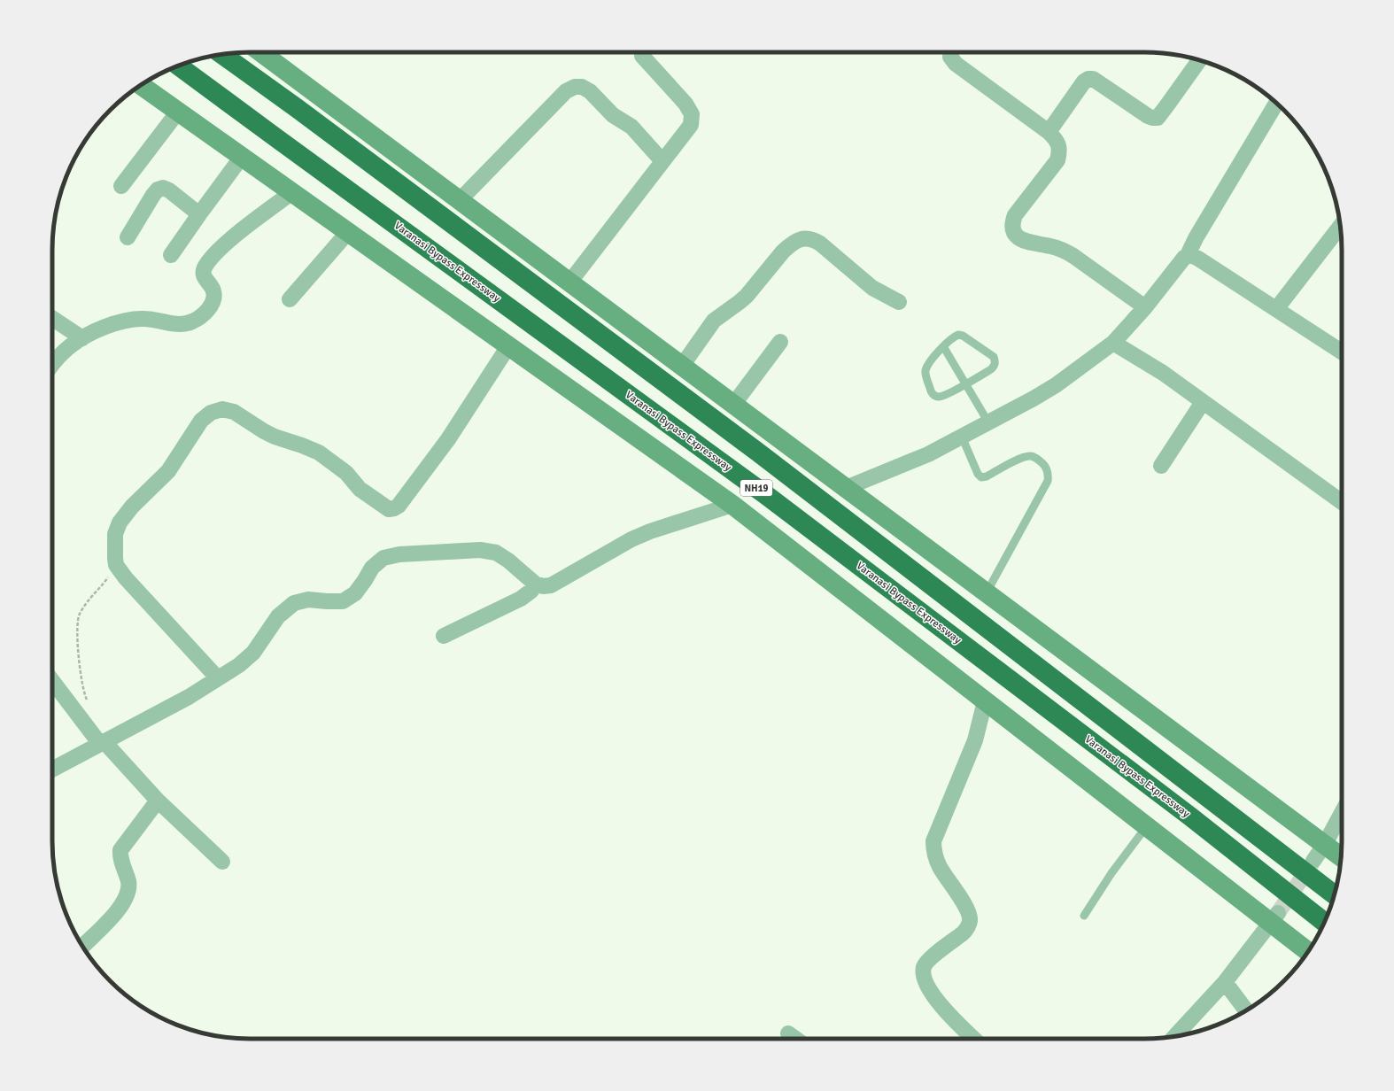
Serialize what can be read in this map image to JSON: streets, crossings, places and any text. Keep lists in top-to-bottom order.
{
  "streets": {
    "highway": ["Varanasi Bypass Expressway", "NH19"]
  }
}
